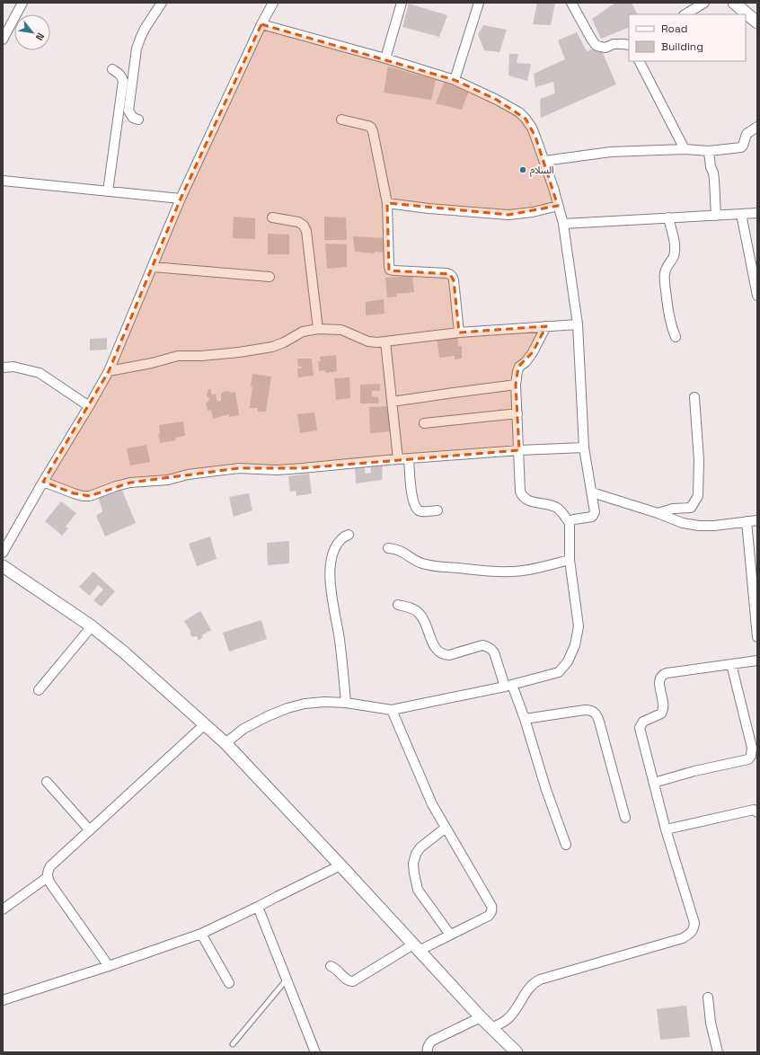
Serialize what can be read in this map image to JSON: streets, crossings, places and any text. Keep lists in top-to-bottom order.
{
  "places": ["السلام"],
  "legend": ["Road", "Building"],
  "north": "bottom right"
}
